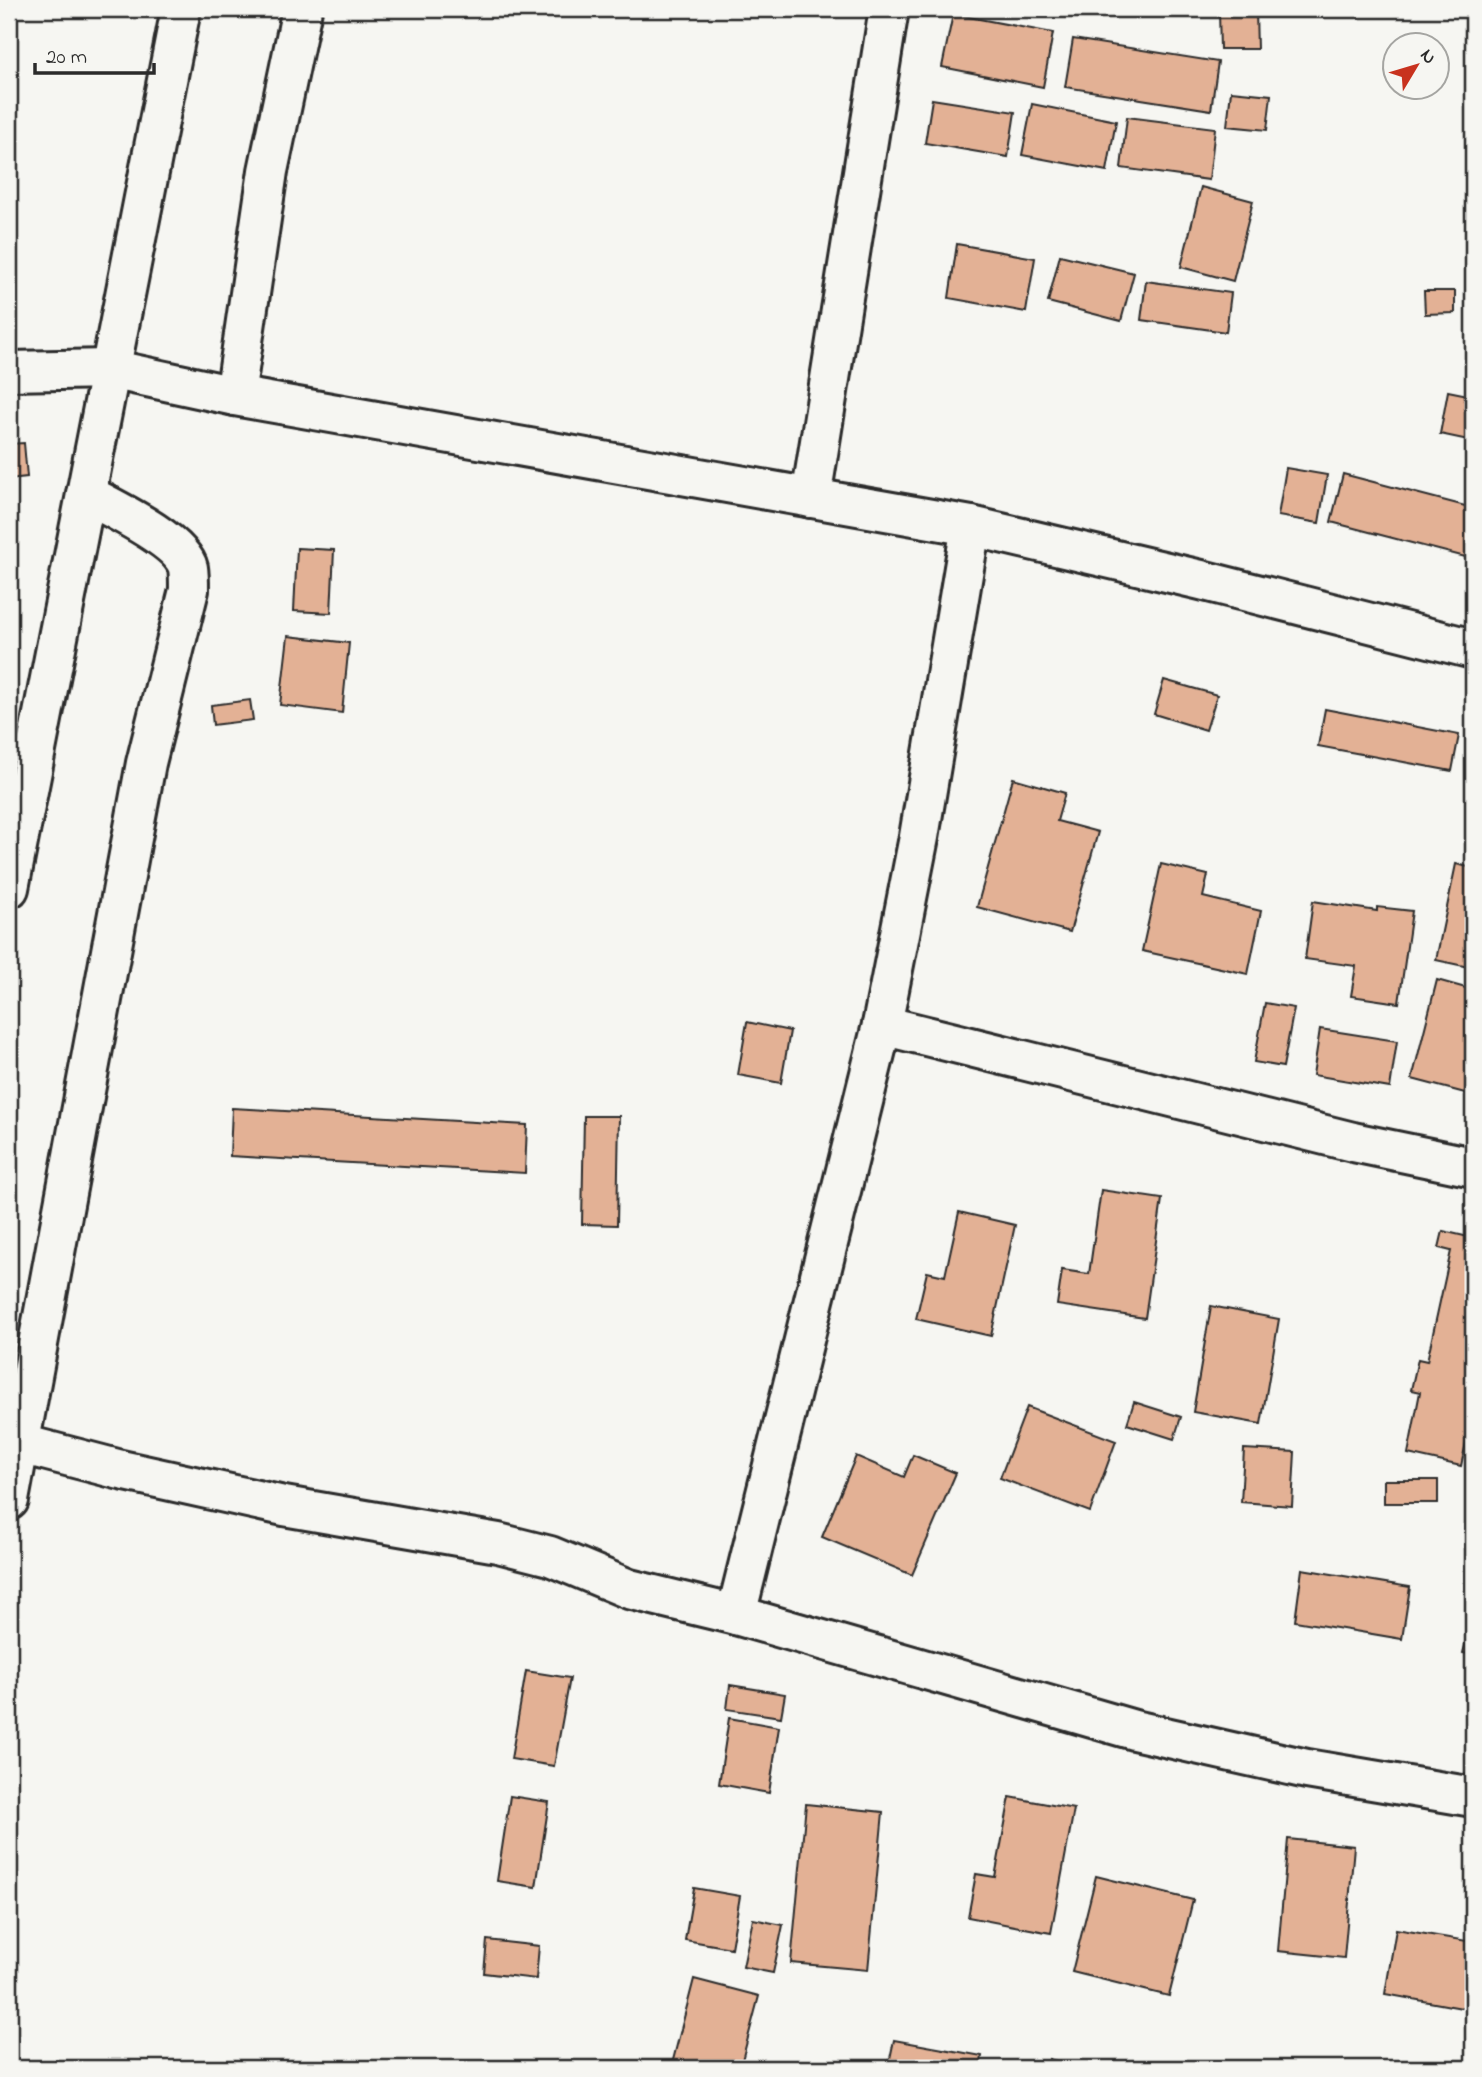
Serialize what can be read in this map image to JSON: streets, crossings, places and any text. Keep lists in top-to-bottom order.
{
  "scale_bar": "20 m",
  "north": "top right"
}
